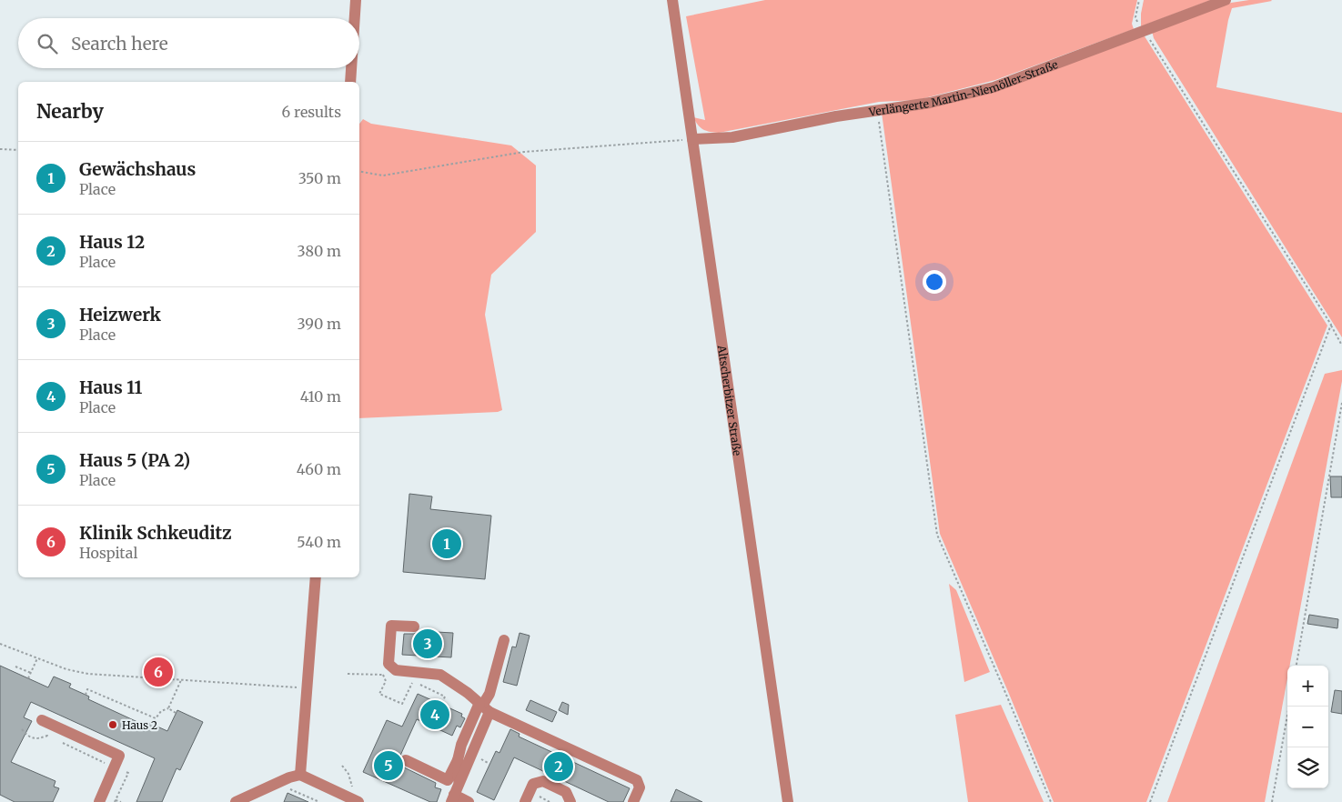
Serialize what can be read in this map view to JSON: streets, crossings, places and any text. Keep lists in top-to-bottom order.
{
  "streets": {
    "street": ["Verlängerte Martin-Niemöller-Straße", "Altscherbitzer Straße"]
  },
  "crossings": [
    ["Verlängerte Martin-Niemöller-Straße", "Altscherbitzer Straße"]
  ],
  "places": ["Haus 2"],
  "page": {
    "search": "Search here",
    "heading": ["Nearby", "6 results"],
    "list": [
      {
        "mark": "1",
        "name": "Gewächshaus",
        "note": "Place",
        "value": "350 m"
      },
      {
        "mark": "2",
        "name": "Haus 12",
        "note": "Place",
        "value": "380 m"
      },
      {
        "mark": "3",
        "name": "Heizwerk",
        "note": "Place",
        "value": "390 m"
      },
      {
        "mark": "4",
        "name": "Haus 11",
        "note": "Place",
        "value": "410 m"
      },
      {
        "mark": "5",
        "name": "Haus 5 (PA 2)",
        "note": "Place",
        "value": "460 m"
      },
      {
        "mark": "6",
        "name": "Klinik Schkeuditz",
        "note": "Hospital",
        "value": "540 m"
      }
    ],
    "pins": [
      "1",
      "3",
      "6",
      "4",
      "5",
      "2"
    ],
    "map_buttons": ["+", "−"]
  }
}
